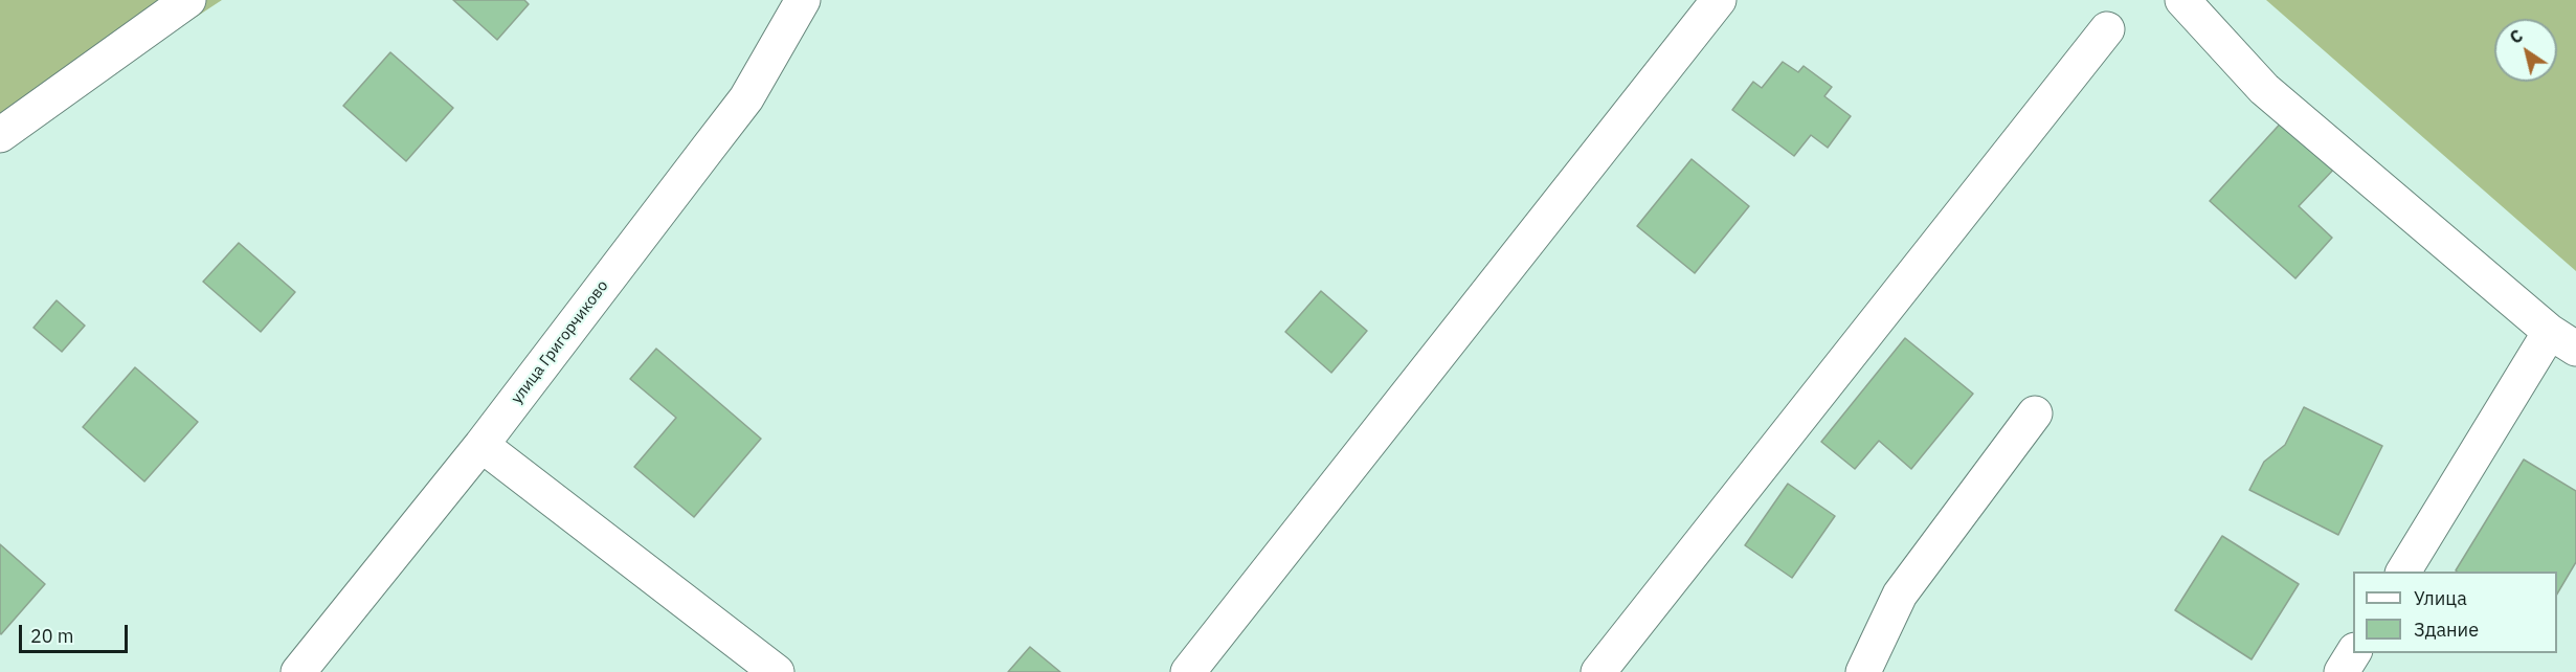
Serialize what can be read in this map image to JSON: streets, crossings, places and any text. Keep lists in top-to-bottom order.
{
  "streets": {
    "street": ["улица Григорчиково"]
  },
  "legend": ["Улица", "Здание"],
  "scale_bar": "20 m",
  "north": "top left"
}
